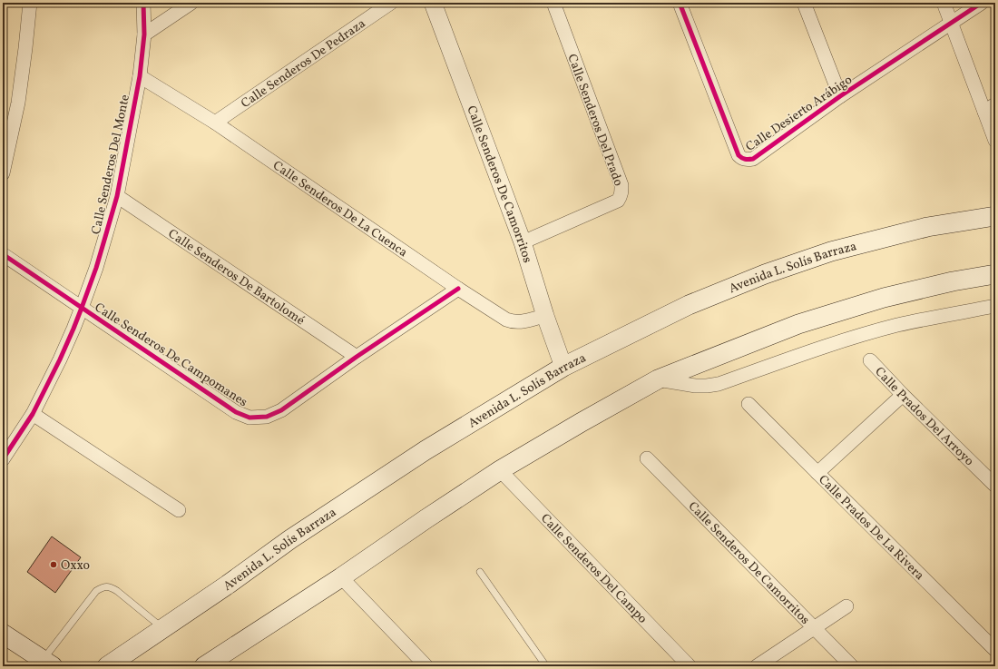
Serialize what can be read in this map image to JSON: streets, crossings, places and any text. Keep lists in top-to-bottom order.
{
  "streets": {
    "main road": ["Avenida L. Solís Barraza"],
    "street": [
      "Calle Senderos De Pedraza",
      "Calle Desierto Arábigo",
      "Calle Senderos Del Prado",
      "Calle Senderos Del Monte",
      "Calle Senderos De Camorritos",
      "Calle Senderos De La Cuenca",
      "Calle Senderos De Bartolomé",
      "Calle Senderos De Campomanes",
      "Calle Prados Del Arroyo",
      "Calle Prados De La Rivera",
      "Calle Senderos Del Campo"
    ]
  },
  "crossings": [
    ["Calle Senderos De Pedraza", "Calle Senderos De La Cuenca"],
    ["Calle Senderos Del Prado", "Calle Senderos De Camorritos"],
    ["Calle Senderos Del Monte", "Calle Senderos De La Cuenca"],
    ["Calle Senderos Del Monte", "Calle Senderos De Bartolomé"],
    ["Calle Senderos Del Monte", "Calle Senderos De Campomanes"],
    ["Calle Senderos De Camorritos", "Calle Senderos De La Cuenca"],
    ["Calle Senderos De Camorritos", "Avenida L. Solís Barraza"],
    ["Calle Senderos De La Cuenca", "Calle Senderos De Campomanes"],
    ["Calle Senderos De Bartolomé", "Calle Senderos De Campomanes"]
  ],
  "places": ["Oxxo"]
}
